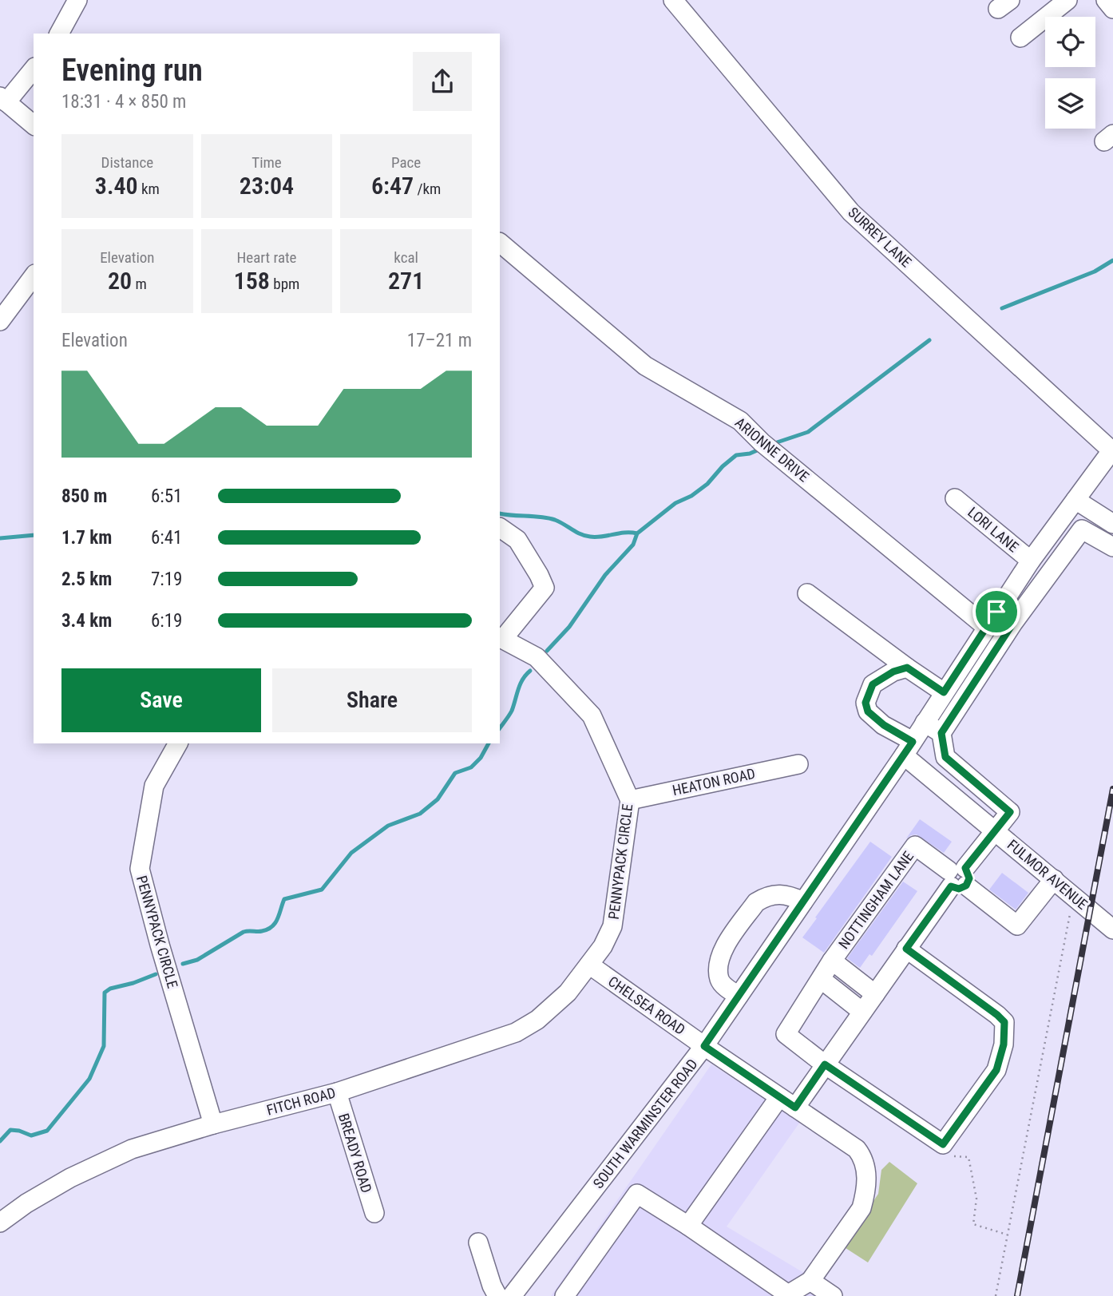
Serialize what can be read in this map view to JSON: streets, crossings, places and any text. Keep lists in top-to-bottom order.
{
  "streets": {
    "street": [
      "SURREY LANE",
      "ARIONNE DRIVE",
      "LORI LANE",
      "HEATON ROAD",
      "PENNYPACK CIRCLE",
      "FULMOR AVENUE",
      "NOTTINGHAM LANE",
      "CHELSEA ROAD",
      "FITCH ROAD",
      "SOUTH WARMINSTER ROAD",
      "BREADY ROAD"
    ]
  },
  "crossings": [
    ["SURREY LANE", "SOUTH WARMINSTER ROAD"],
    ["ARIONNE DRIVE", "SOUTH WARMINSTER ROAD"],
    ["LORI LANE", "SOUTH WARMINSTER ROAD"],
    ["HEATON ROAD", "PENNYPACK CIRCLE"],
    ["PENNYPACK CIRCLE", "CHELSEA ROAD"],
    ["PENNYPACK CIRCLE", "FITCH ROAD"],
    ["FULMOR AVENUE", "SOUTH WARMINSTER ROAD"],
    ["CHELSEA ROAD", "FITCH ROAD"],
    ["CHELSEA ROAD", "SOUTH WARMINSTER ROAD"],
    ["FITCH ROAD", "BREADY ROAD"]
  ],
  "page": {
    "heading": ["Evening run", "18:31 · 4 × 850 m"],
    "stats": [
      ["Distance", "3.40 km"],
      ["Time", "23:04"],
      ["Pace", "6:47 /km"],
      ["Elevation", "20 m"],
      ["Heart rate", "158 bpm"],
      ["kcal", "271"]
    ],
    "chart": ["Elevation", "17–21 m"],
    "list": [
      {
        "name": "850 m",
        "note": "6:51"
      },
      {
        "name": "1.7 km",
        "note": "6:41"
      },
      {
        "name": "2.5 km",
        "note": "7:19"
      },
      {
        "name": "3.4 km",
        "note": "6:19"
      }
    ],
    "buttons": ["Save", "Share"]
  }
}
